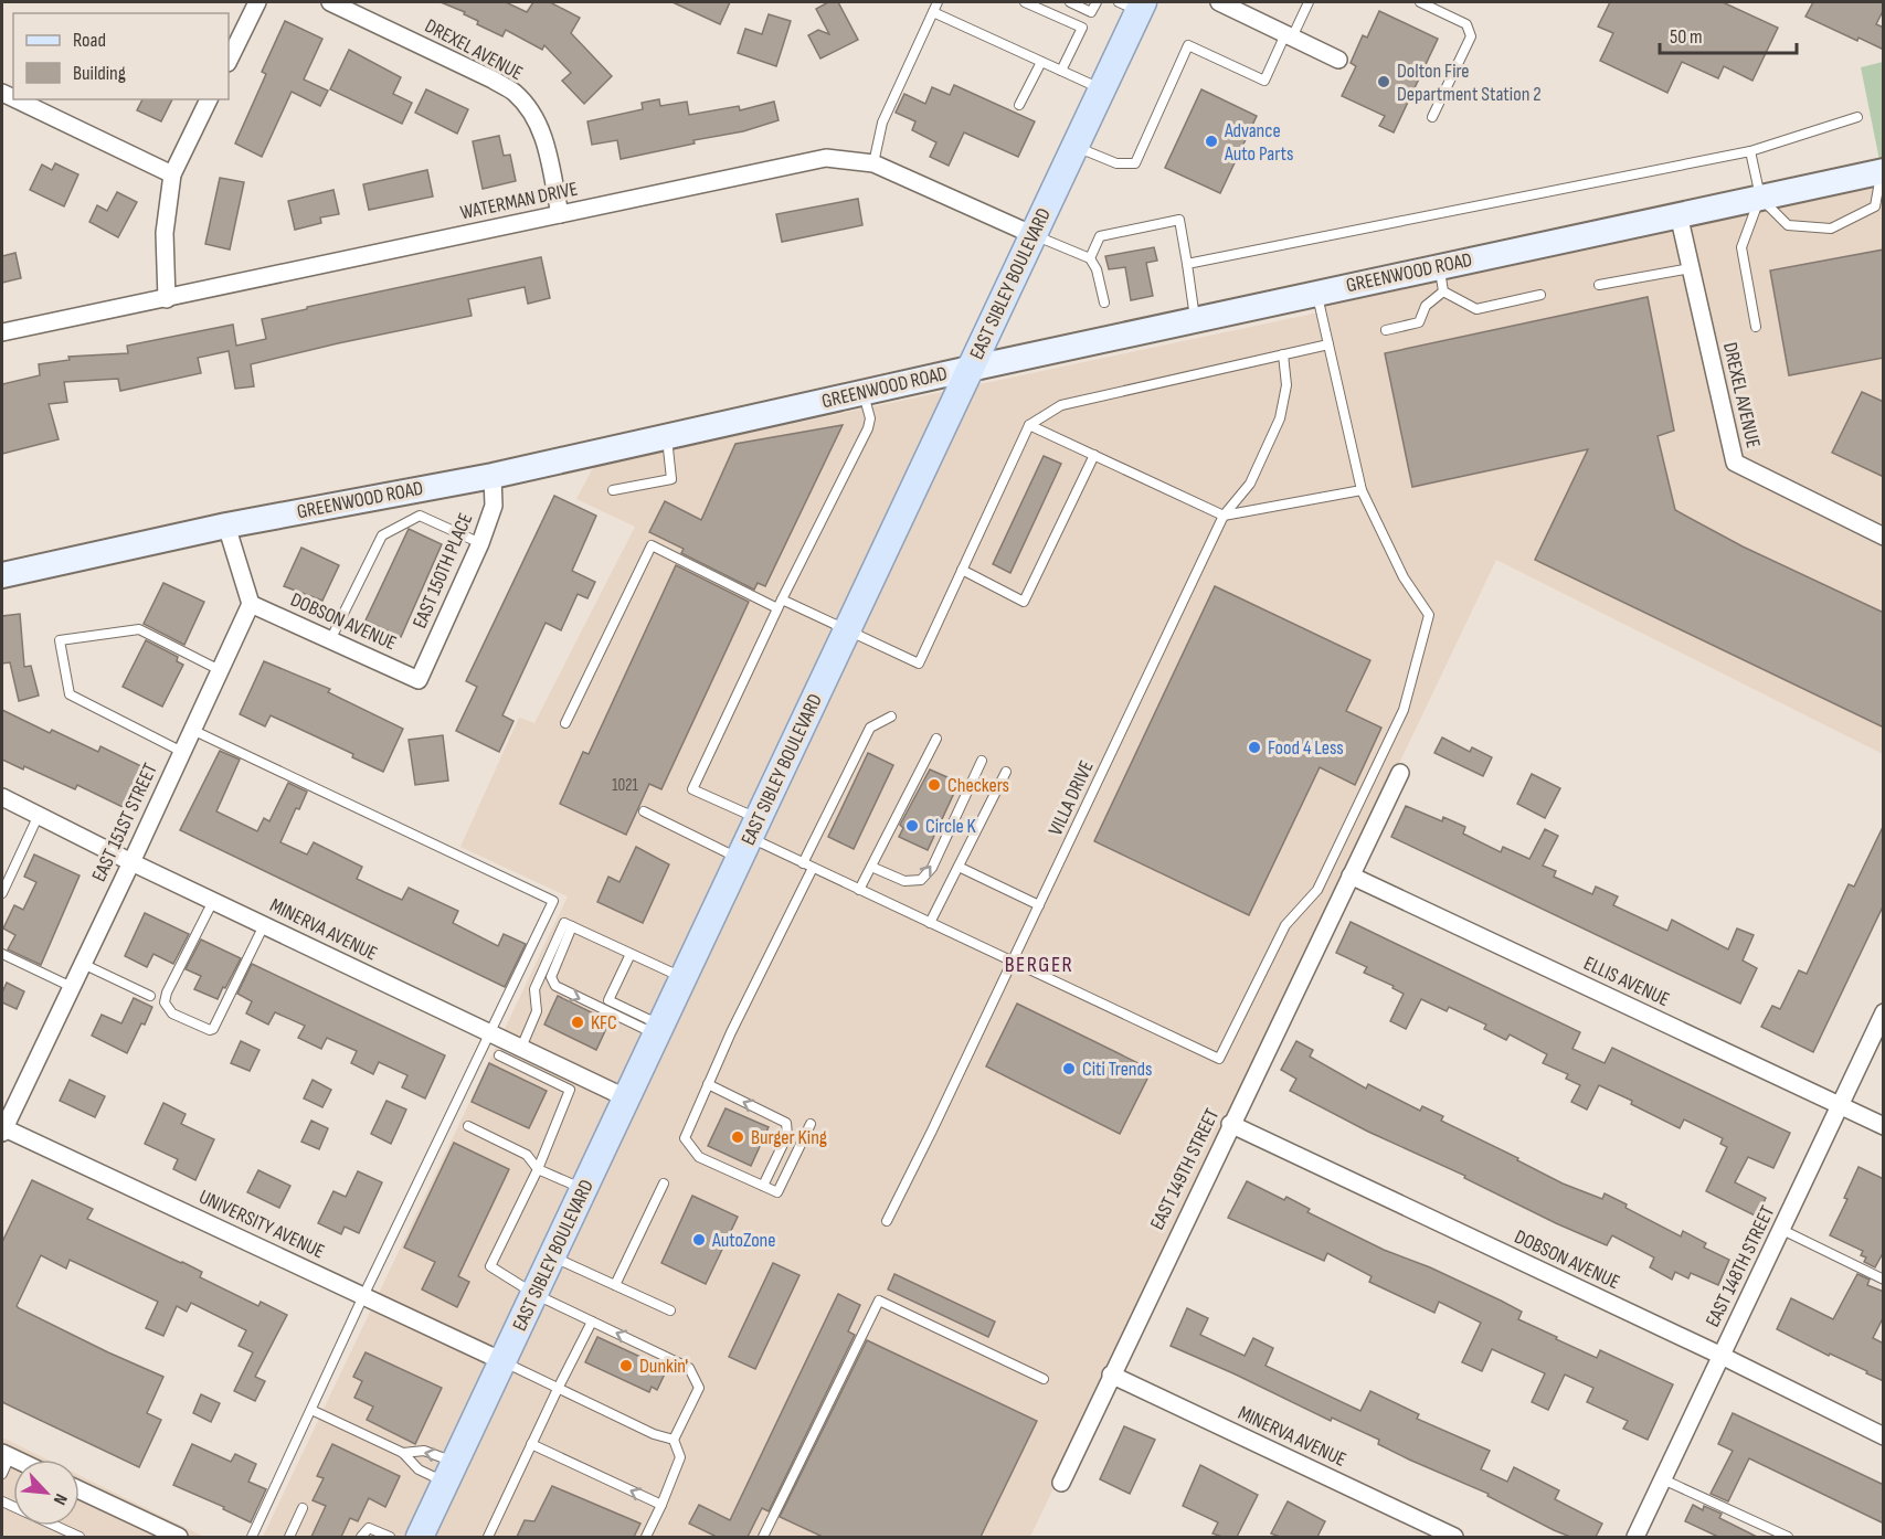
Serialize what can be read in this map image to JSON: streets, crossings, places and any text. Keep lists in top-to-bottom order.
{
  "streets": {
    "main road": ["EAST SIBLEY BOULEVARD"],
    "street": [
      "DREXEL AVENUE",
      "WATERMAN DRIVE",
      "GREENWOOD ROAD",
      "EAST 150TH PLACE",
      "DOBSON AVENUE",
      "EAST 151ST STREET",
      "MINERVA AVENUE",
      "ELLIS AVENUE",
      "EAST 149TH STREET",
      "UNIVERSITY AVENUE",
      "EAST 148TH STREET"
    ],
    "lane": ["VILLA DRIVE"]
  },
  "crossings": [
    ["DREXEL AVENUE", "WATERMAN DRIVE"],
    ["DREXEL AVENUE", "GREENWOOD ROAD"],
    ["WATERMAN DRIVE", "EAST SIBLEY BOULEVARD"],
    ["GREENWOOD ROAD", "EAST SIBLEY BOULEVARD"],
    ["GREENWOOD ROAD", "EAST 150TH PLACE"],
    ["EAST SIBLEY BOULEVARD", "MINERVA AVENUE"],
    ["EAST SIBLEY BOULEVARD", "UNIVERSITY AVENUE"],
    ["EAST 150TH PLACE", "DOBSON AVENUE"],
    ["DOBSON AVENUE", "EAST 151ST STREET"],
    ["DOBSON AVENUE", "EAST 149TH STREET"],
    ["DOBSON AVENUE", "EAST 148TH STREET"],
    ["EAST 151ST STREET", "MINERVA AVENUE"],
    ["EAST 151ST STREET", "UNIVERSITY AVENUE"],
    ["MINERVA AVENUE", "EAST 149TH STREET"],
    ["ELLIS AVENUE", "EAST 149TH STREET"],
    ["ELLIS AVENUE", "EAST 148TH STREET"]
  ],
  "districts": ["BERGER"],
  "places": [
    "Dolton Fire Department Station 2",
    "Advance Auto Parts",
    "Food 4 Less",
    "Checkers",
    "Circle K",
    "KFC",
    "Citi Trends",
    "Burger King",
    "AutoZone",
    "Dunkin'"
  ],
  "house_numbers": ["1021"],
  "legend": ["Road", "Building"],
  "scale_bar": "50 m",
  "north": "bottom right"
}
